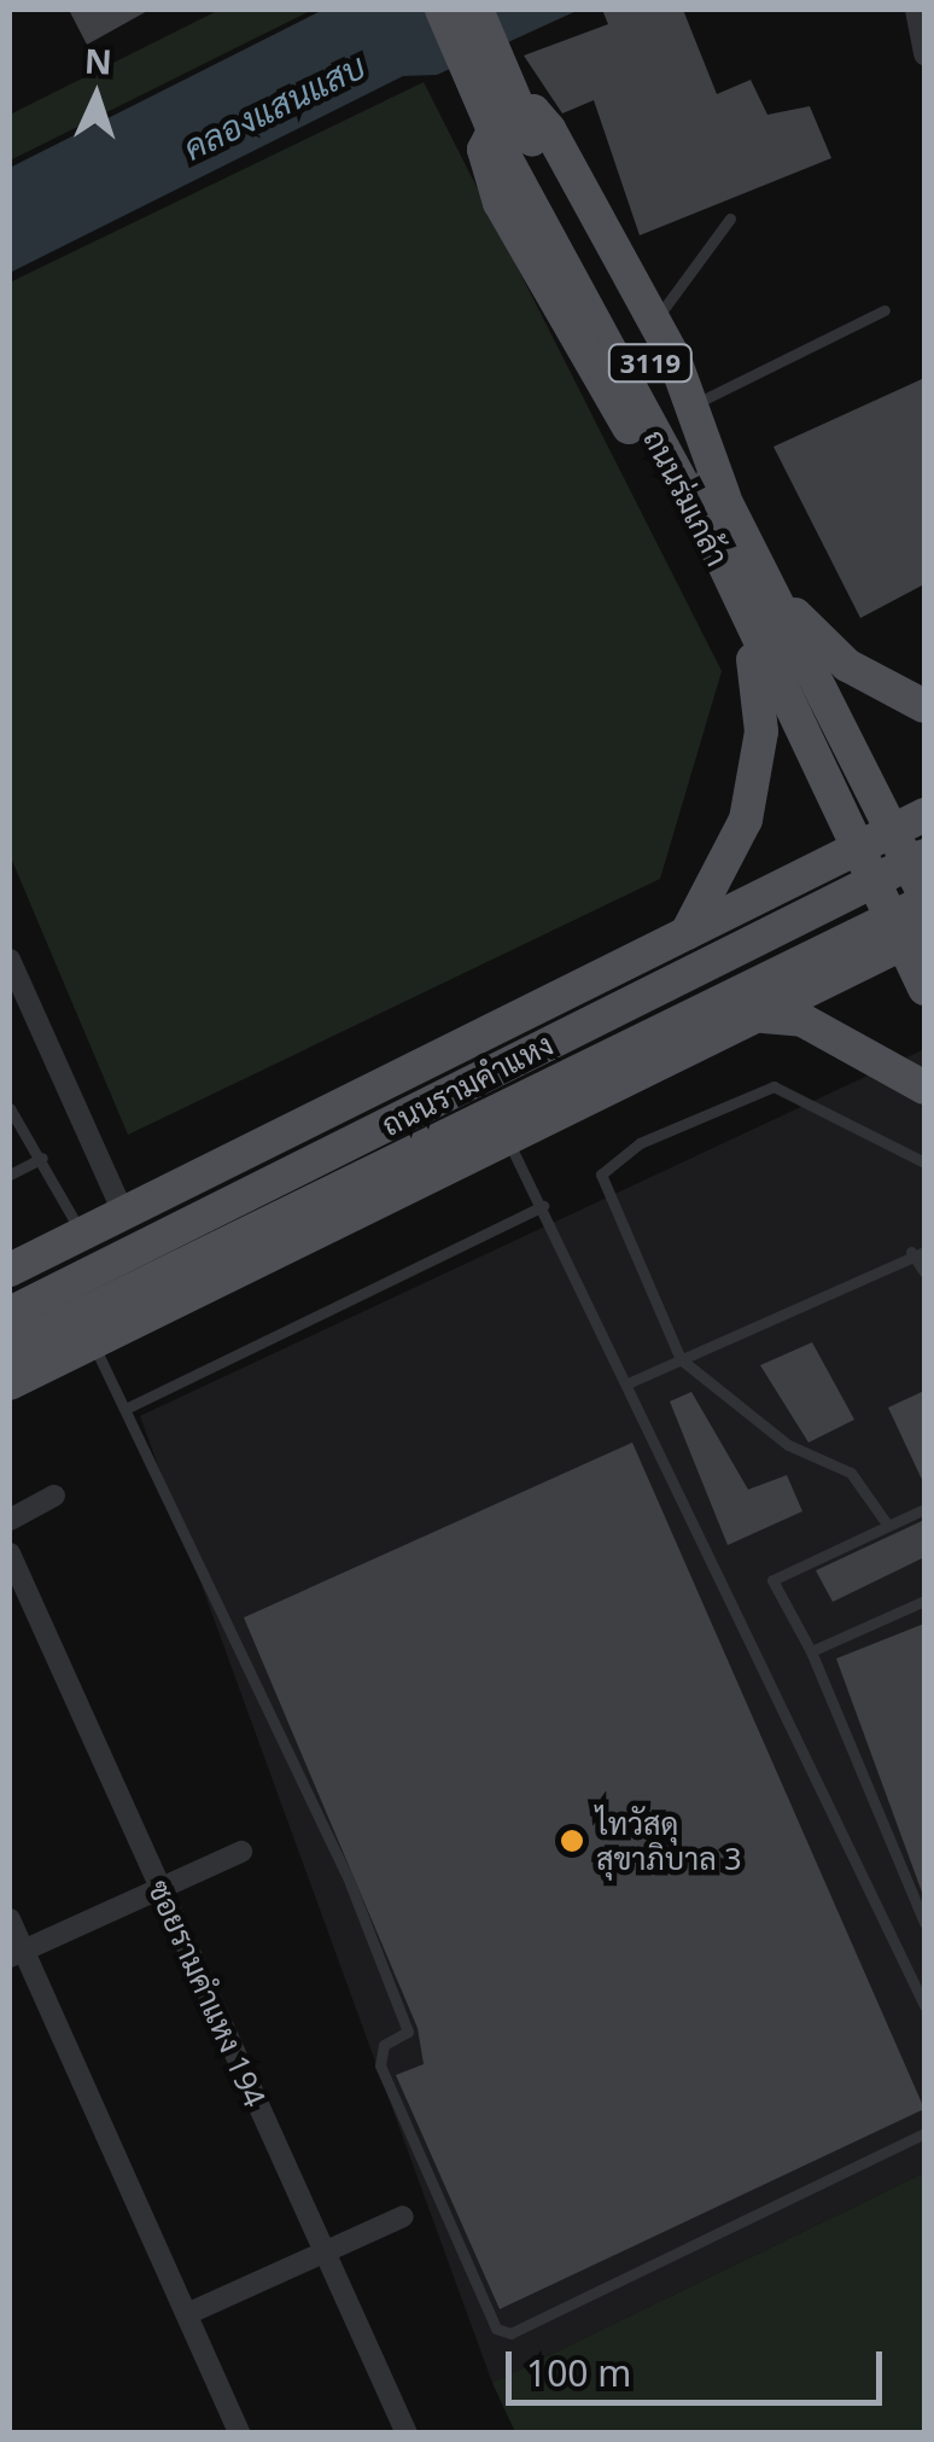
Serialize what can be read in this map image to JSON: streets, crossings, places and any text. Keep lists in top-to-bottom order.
{
  "streets": {
    "main road": ["3119", "ถนนร่มเกล้า", "ถนนรามคำแหง"],
    "street": ["ซอยรามคำแหง 194"]
  },
  "crossings": [
    ["ถนนร่มเกล้า", "ถนนรามคำแหง"]
  ],
  "water": ["คลองแสนแสบ"],
  "places": ["ไทวัสดุ สุขาภิบาล 3"],
  "scale_bar": "100 m",
  "north": "top"
}
